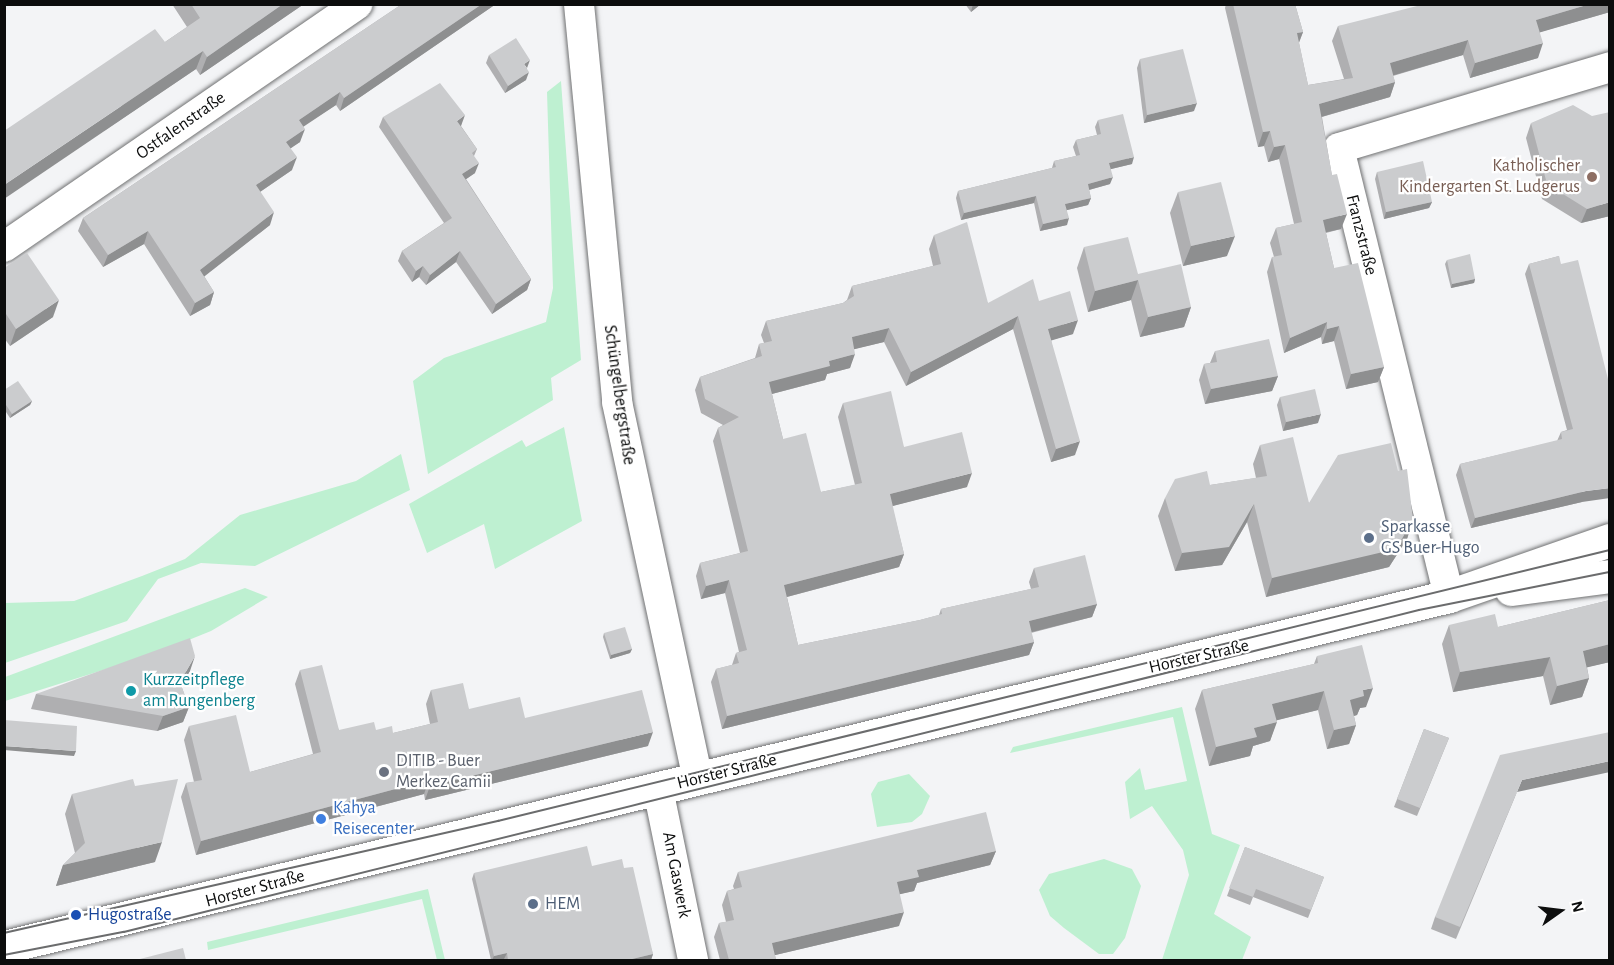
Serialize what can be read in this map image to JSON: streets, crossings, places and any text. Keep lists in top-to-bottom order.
{
  "streets": {
    "main road": ["Horster Straße"],
    "street": [
      "Ostfalenstraße",
      "Franzstraße",
      "Schüngelbergstraße",
      "Am Gaswerk"
    ]
  },
  "crossings": [
    ["Franzstraße", "Horster Straße"],
    ["Schüngelbergstraße", "Horster Straße"],
    ["Horster Straße", "Am Gaswerk"]
  ],
  "places": [
    "Katholischer Kindergarten St. Ludgerus",
    "Sparkasse GS Buer-Hugo",
    "Kurzzeitpflege am Rungenberg",
    "DITIB - Buer Merkez Camii",
    "Kahya Reisecenter",
    "HEM",
    "Hugostraße"
  ],
  "north": "right"
}
